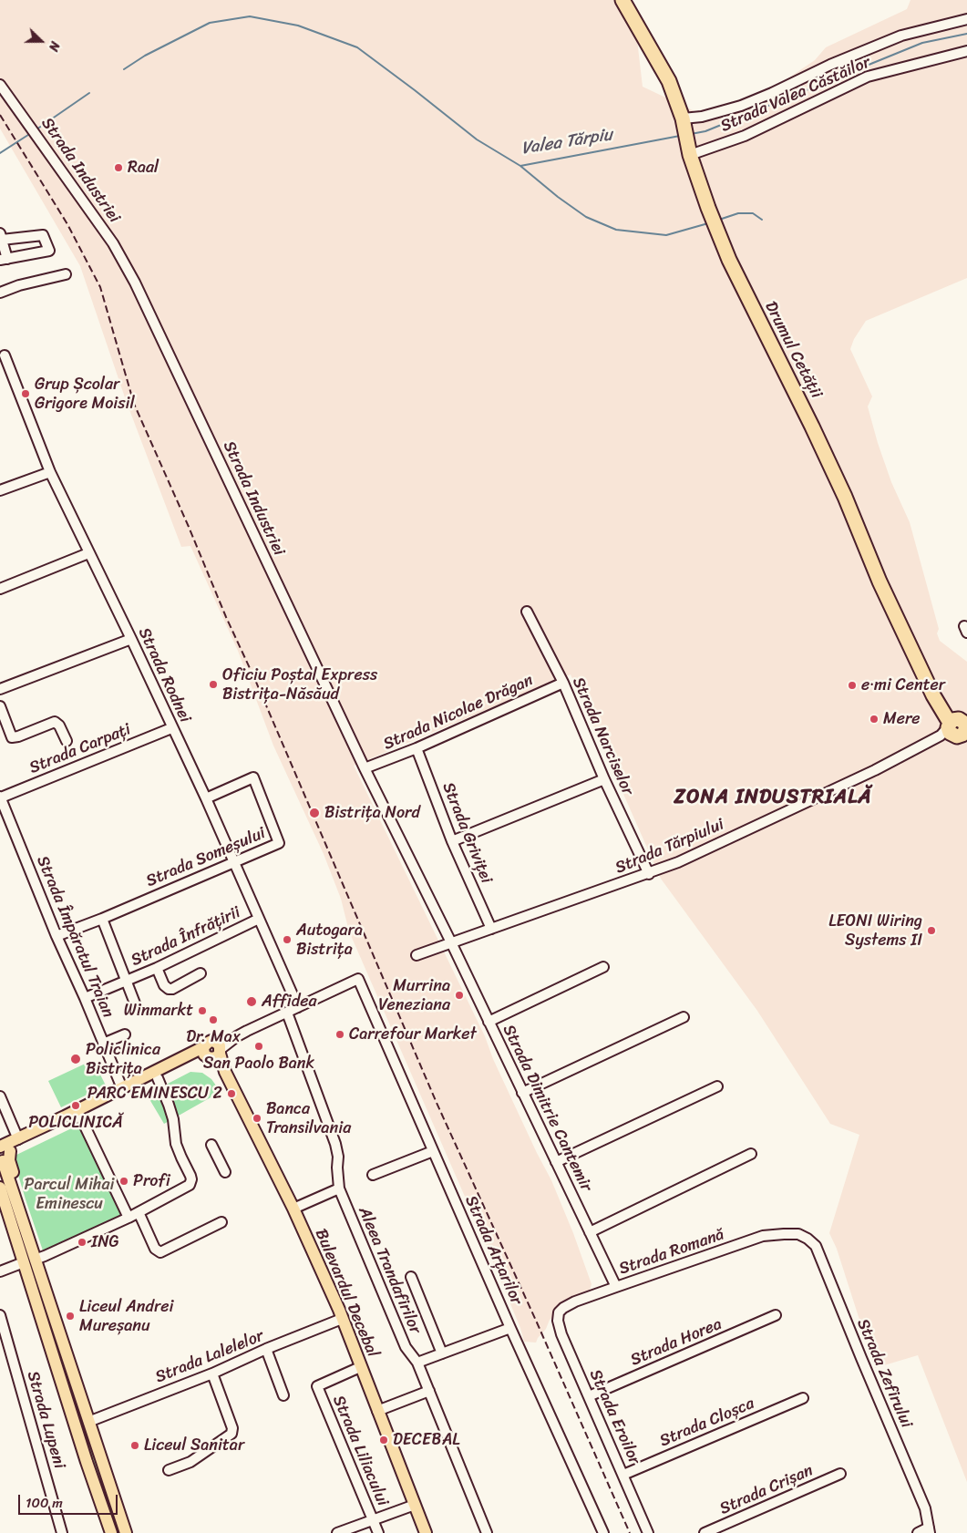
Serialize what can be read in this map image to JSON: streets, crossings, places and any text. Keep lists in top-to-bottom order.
{
  "streets": {
    "highway": ["Drumul Cetății"],
    "main road": ["Bulevardul Decebal"],
    "street": [
      "Strada Valea Căstăilor",
      "Strada Industriei",
      "Strada Rodnei",
      "Strada Nicolae Drăgan",
      "Strada Narciselor",
      "Strada Carpați",
      "Strada Griviței",
      "Strada Tărpiului",
      "Strada Someșului",
      "Strada Împăratul Traian",
      "Strada Înfrățirii",
      "Strada Dimitrie Cantemir",
      "Strada Arțarilor",
      "Strada Romană",
      "Aleea Trandafirilor",
      "Strada Horea",
      "Strada Lalelelor",
      "Strada Zefirului",
      "Strada Eroilor",
      "Strada Lupeni",
      "Strada Cloșca",
      "Strada Liliacului",
      "Strada Crișan"
    ]
  },
  "crossings": [
    ["Strada Valea Căstăilor", "Drumul Cetății"],
    ["Strada Industriei", "Strada Nicolae Drăgan"],
    ["Strada Industriei", "Strada Tărpiului"],
    ["Strada Industriei", "Strada Dimitrie Cantemir"],
    ["Drumul Cetății", "Strada Tărpiului"],
    ["Strada Rodnei", "Strada Carpați"],
    ["Strada Rodnei", "Strada Someșului"],
    ["Strada Rodnei", "Strada Înfrățirii"],
    ["Strada Rodnei", "Strada Arțarilor"],
    ["Strada Nicolae Drăgan", "Strada Narciselor"],
    ["Strada Nicolae Drăgan", "Strada Griviței"],
    ["Strada Narciselor", "Strada Tărpiului"],
    ["Strada Carpați", "Strada Împăratul Traian"],
    ["Strada Griviței", "Strada Tărpiului"],
    ["Strada Tărpiului", "Strada Dimitrie Cantemir"],
    ["Strada Someșului", "Strada Împăratul Traian"],
    ["Strada Someșului", "Strada Înfrățirii"],
    ["Strada Împăratul Traian", "Strada Înfrățirii"],
    ["Strada Dimitrie Cantemir", "Strada Romană"],
    ["Strada Romană", "Strada Zefirului"],
    ["Strada Romană", "Strada Eroilor"],
    ["Bulevardul Decebal", "Strada Lalelelor"],
    ["Bulevardul Decebal", "Strada Liliacului"],
    ["Strada Horea", "Strada Eroilor"],
    ["Strada Eroilor", "Strada Cloșca"]
  ],
  "districts": ["ZONA INDUSTRIALĂ"],
  "water": ["Valea Tărpiu"],
  "parks": ["Parcul Mihai Eminescu"],
  "places": [
    "Raal",
    "Grup Școlar Grigore Moisil",
    "Oficiu Poștal Express Bistrița-Năsăud",
    "e·mi Center",
    "Mere",
    "Bistrița Nord",
    "LEONI Wiring Systems II",
    "Autogara Bistrița",
    "Murrina Veneziana",
    "Affidea",
    "Winmarkt",
    "Dr. Max",
    "Carrefour Market",
    "San Paolo Bank",
    "Policlinica Bistrița",
    "PARC EMINESCU 2",
    "POLICLINICĂ",
    "Banca Transilvania",
    "Profi",
    "ING",
    "Liceul Andrei Mureșanu",
    "DECEBAL",
    "Liceul Sanitar"
  ],
  "scale_bar": "100 m",
  "north": "right"
}
